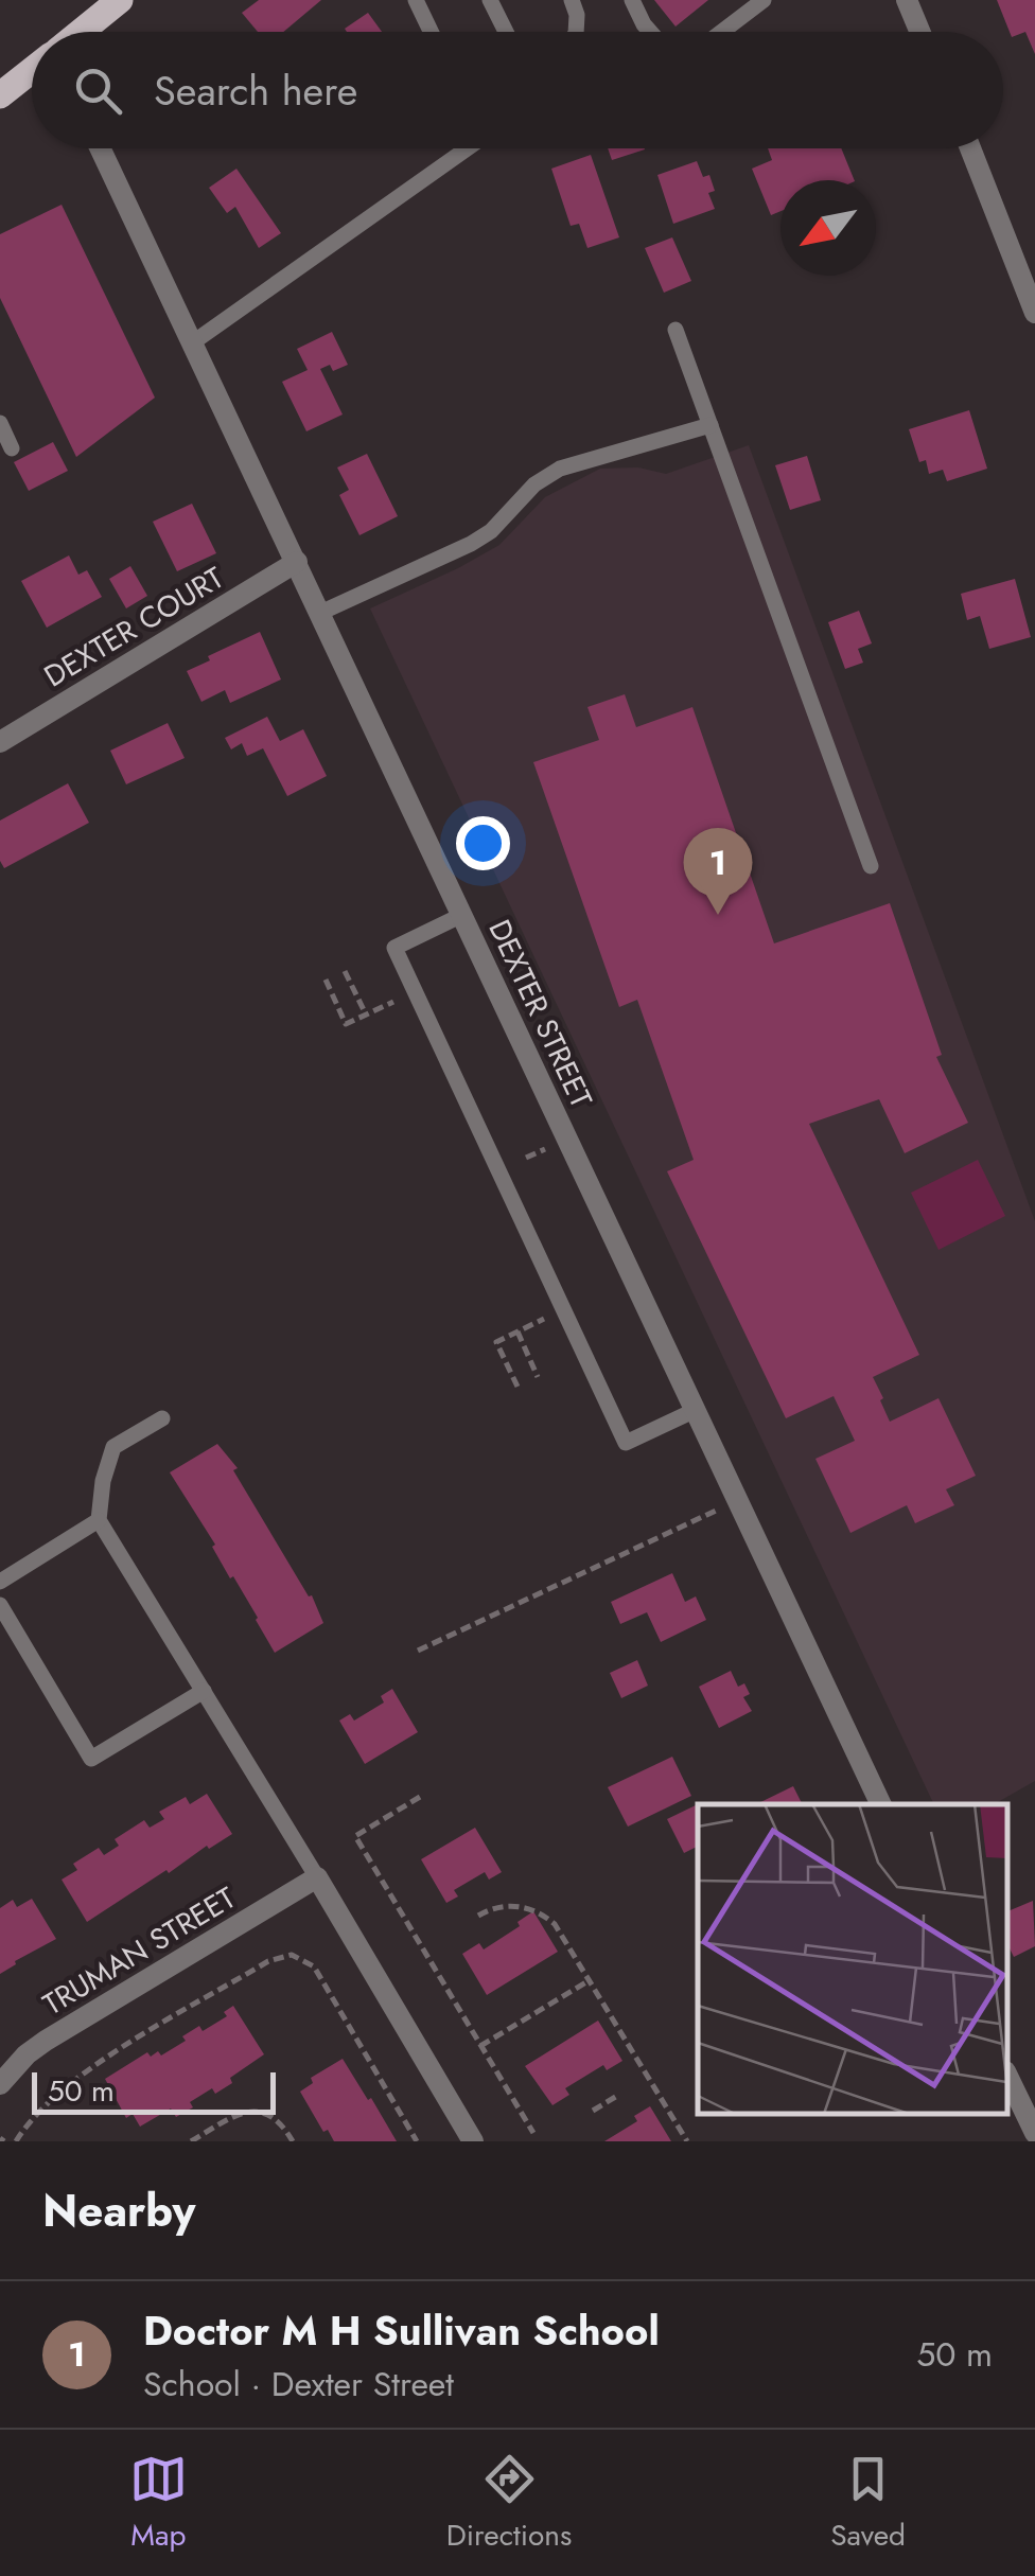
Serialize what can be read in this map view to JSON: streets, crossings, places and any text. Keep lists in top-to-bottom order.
{
  "streets": {
    "street": ["DEXTER COURT", "DEXTER STREET", "TRUMAN STREET"]
  },
  "crossings": [
    ["DEXTER COURT", "DEXTER STREET"]
  ],
  "scale_bar": "50 m",
  "north": "bottom left",
  "page": {
    "search": "Search here",
    "pins": "1",
    "scale": "50 m",
    "heading": "Nearby",
    "list": [
      {
        "mark": "1",
        "name": "Doctor M H Sullivan School",
        "note": "School · Dexter Street",
        "value": "50 m"
      }
    ],
    "nav": ["Map", "Directions", "Saved"]
  }
}
